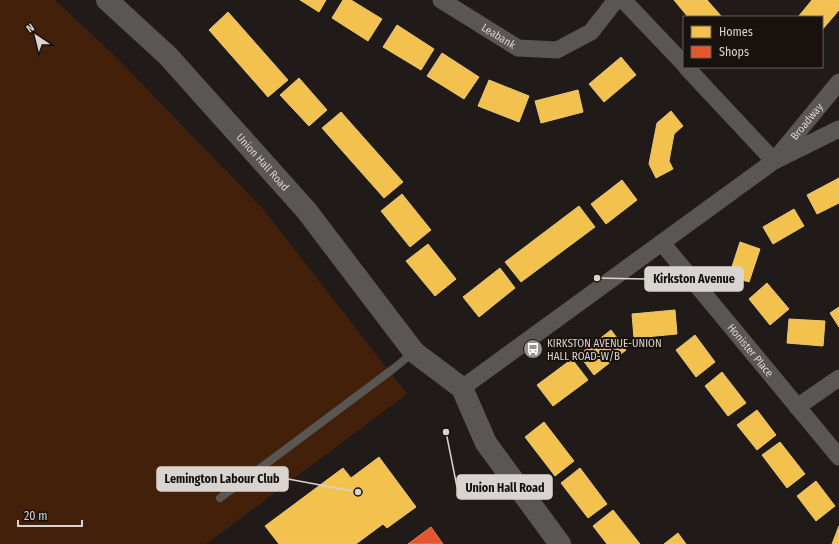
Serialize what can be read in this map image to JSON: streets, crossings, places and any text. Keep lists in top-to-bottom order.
{
  "streets": {
    "street": [
      "Leabank",
      "Broadway",
      "Union Hall Road",
      "Honister Place"
    ]
  },
  "places": {
    "other": ["Kirkston Avenue", "Union Hall Road", "Lemington Labour Club"],
    "bus stop": ["KIRKSTON AVENUE-UNION HALL ROAD-W/B"]
  },
  "legend": ["Homes", "Shops"],
  "scale_bar": "20 m",
  "north": "top left"
}
